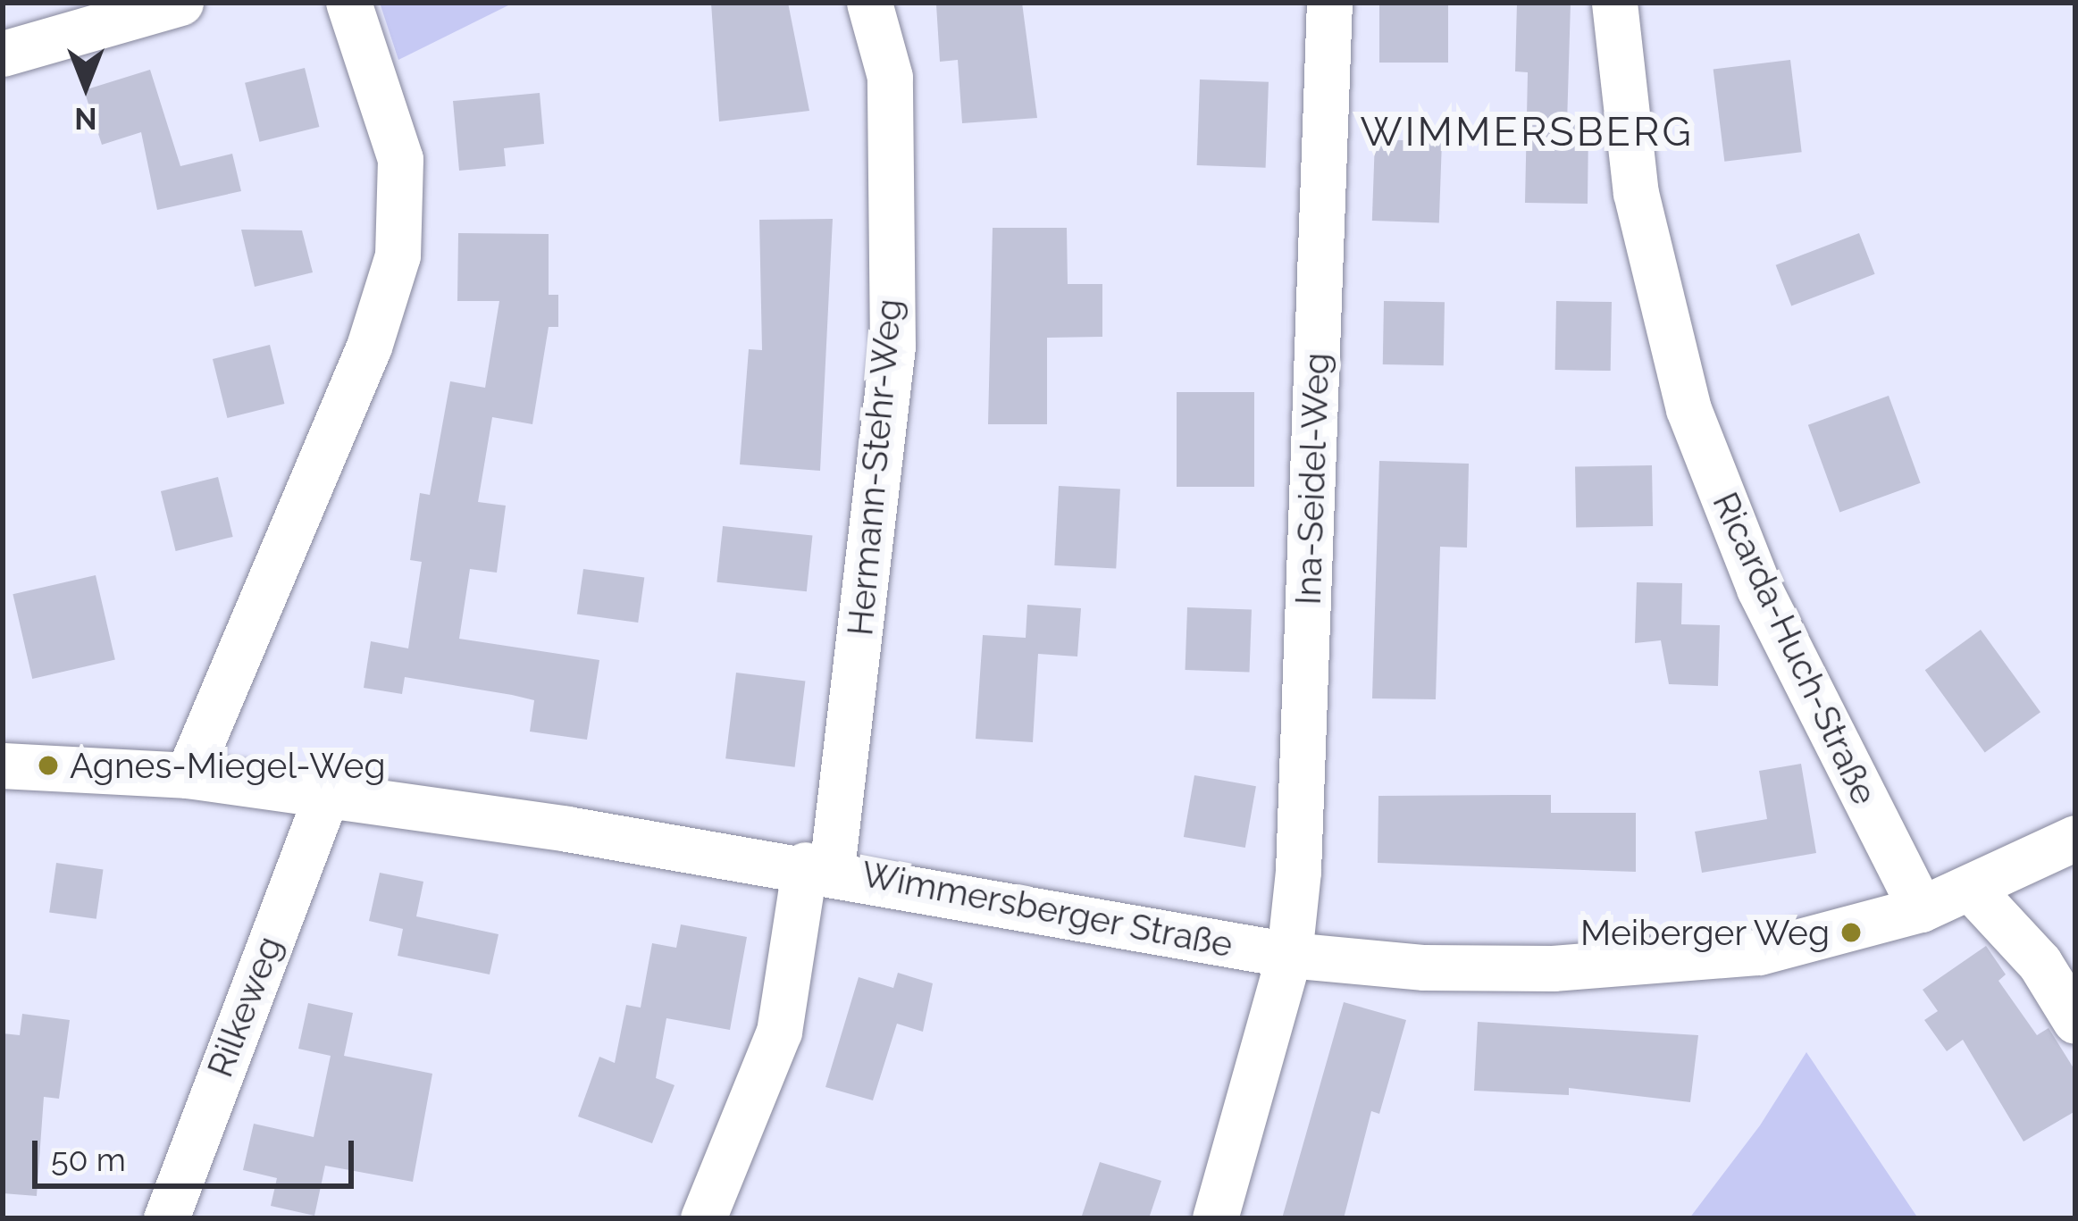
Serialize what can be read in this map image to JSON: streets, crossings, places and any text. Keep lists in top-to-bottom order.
{
  "streets": {
    "street": [
      "Hermann-Stehr-Weg",
      "Ina-Seidel-Weg",
      "Ricarda-Huch-Straße",
      "Wimmersberger Straße",
      "Rilkeweg"
    ]
  },
  "crossings": [
    ["Hermann-Stehr-Weg", "Wimmersberger Straße"],
    ["Ina-Seidel-Weg", "Wimmersberger Straße"],
    ["Ricarda-Huch-Straße", "Wimmersberger Straße"],
    ["Wimmersberger Straße", "Rilkeweg"]
  ],
  "districts": ["WIMMERSBERG"],
  "places": ["Agnes-Miegel-Weg", "Meiberger Weg"],
  "scale_bar": "50 m",
  "north": "bottom"
}
